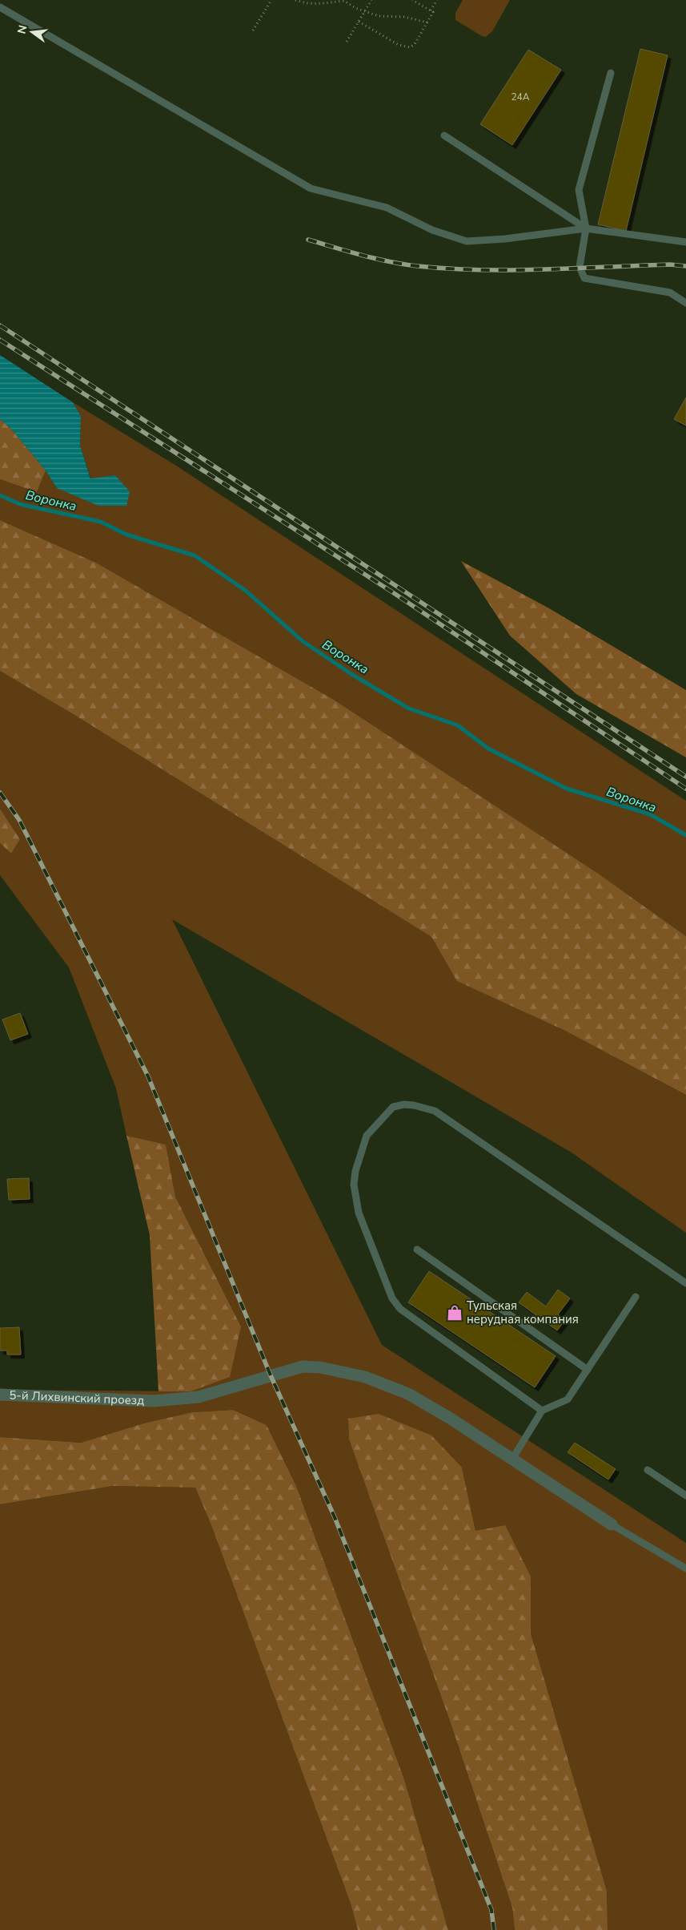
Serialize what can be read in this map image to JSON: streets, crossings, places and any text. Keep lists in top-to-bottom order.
{
  "streets": {
    "street": ["5-й Лихвинский проезд"]
  },
  "water": ["Воронка"],
  "places": {
    "shop": ["Тульская нерудная компания"]
  },
  "house_numbers": ["24А"],
  "north": "left"
}
